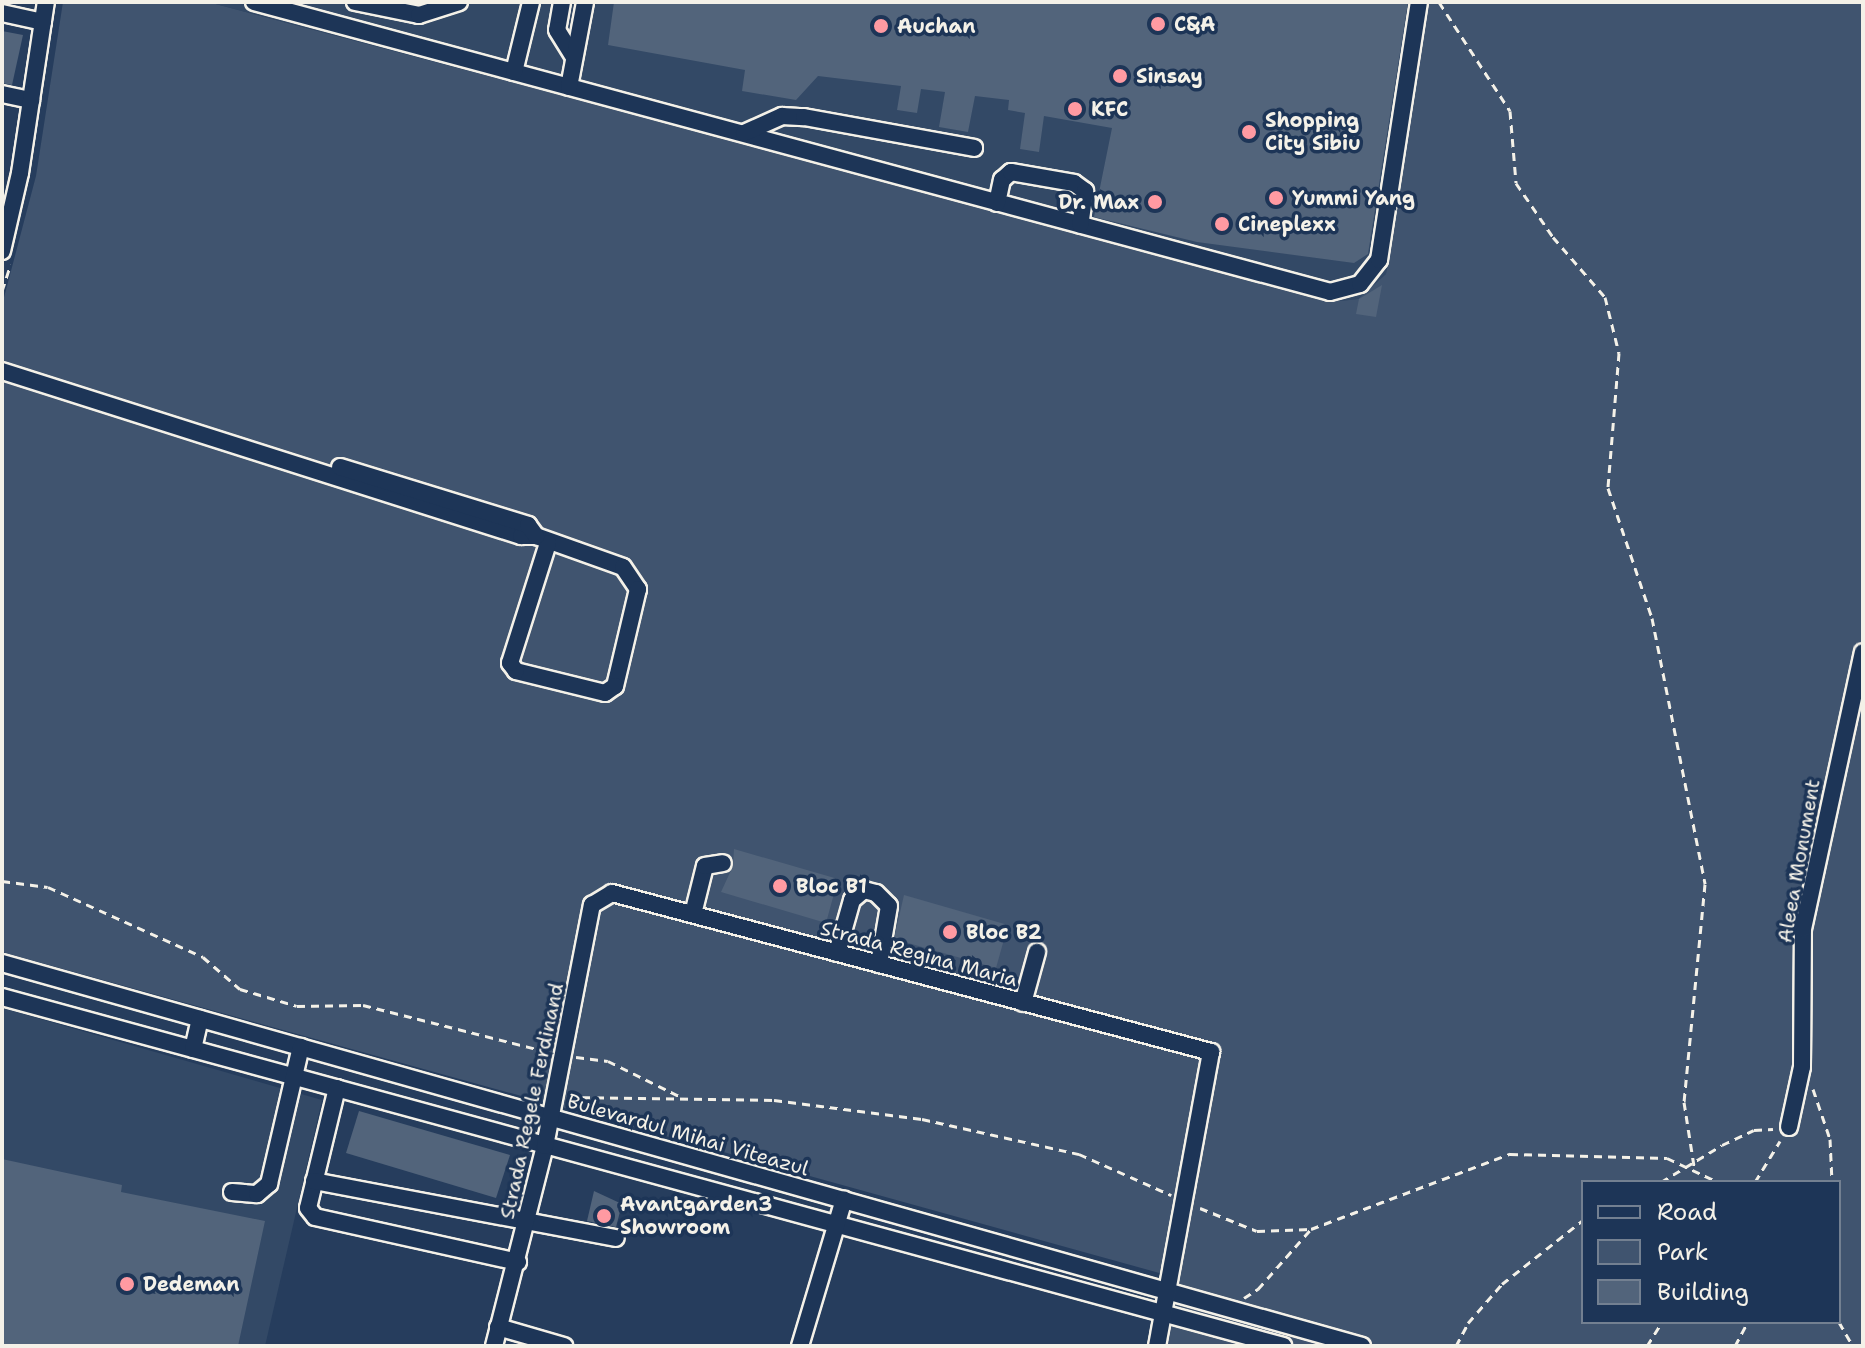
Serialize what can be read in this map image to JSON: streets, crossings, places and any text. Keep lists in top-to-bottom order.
{
  "streets": {
    "street": [
      "Aleea Monument",
      "Strada Regina Maria",
      "Strada Regele Ferdinand",
      "Bulevardul Mihai Viteazul"
    ]
  },
  "crossings": [
    ["Strada Regina Maria", "Strada Regele Ferdinand"],
    ["Strada Regele Ferdinand", "Bulevardul Mihai Viteazul"]
  ],
  "places": [
    "C&A",
    "Auchan",
    "Sinsay",
    "KFC",
    "Shopping City Sibiu",
    "Yummi Yang",
    "Dr. Max",
    "Cineplexx",
    "Bloc B1",
    "Bloc B2",
    "Avantgarden3 Showroom",
    "Dedeman"
  ],
  "legend": ["Road", "Park", "Building"]
}
